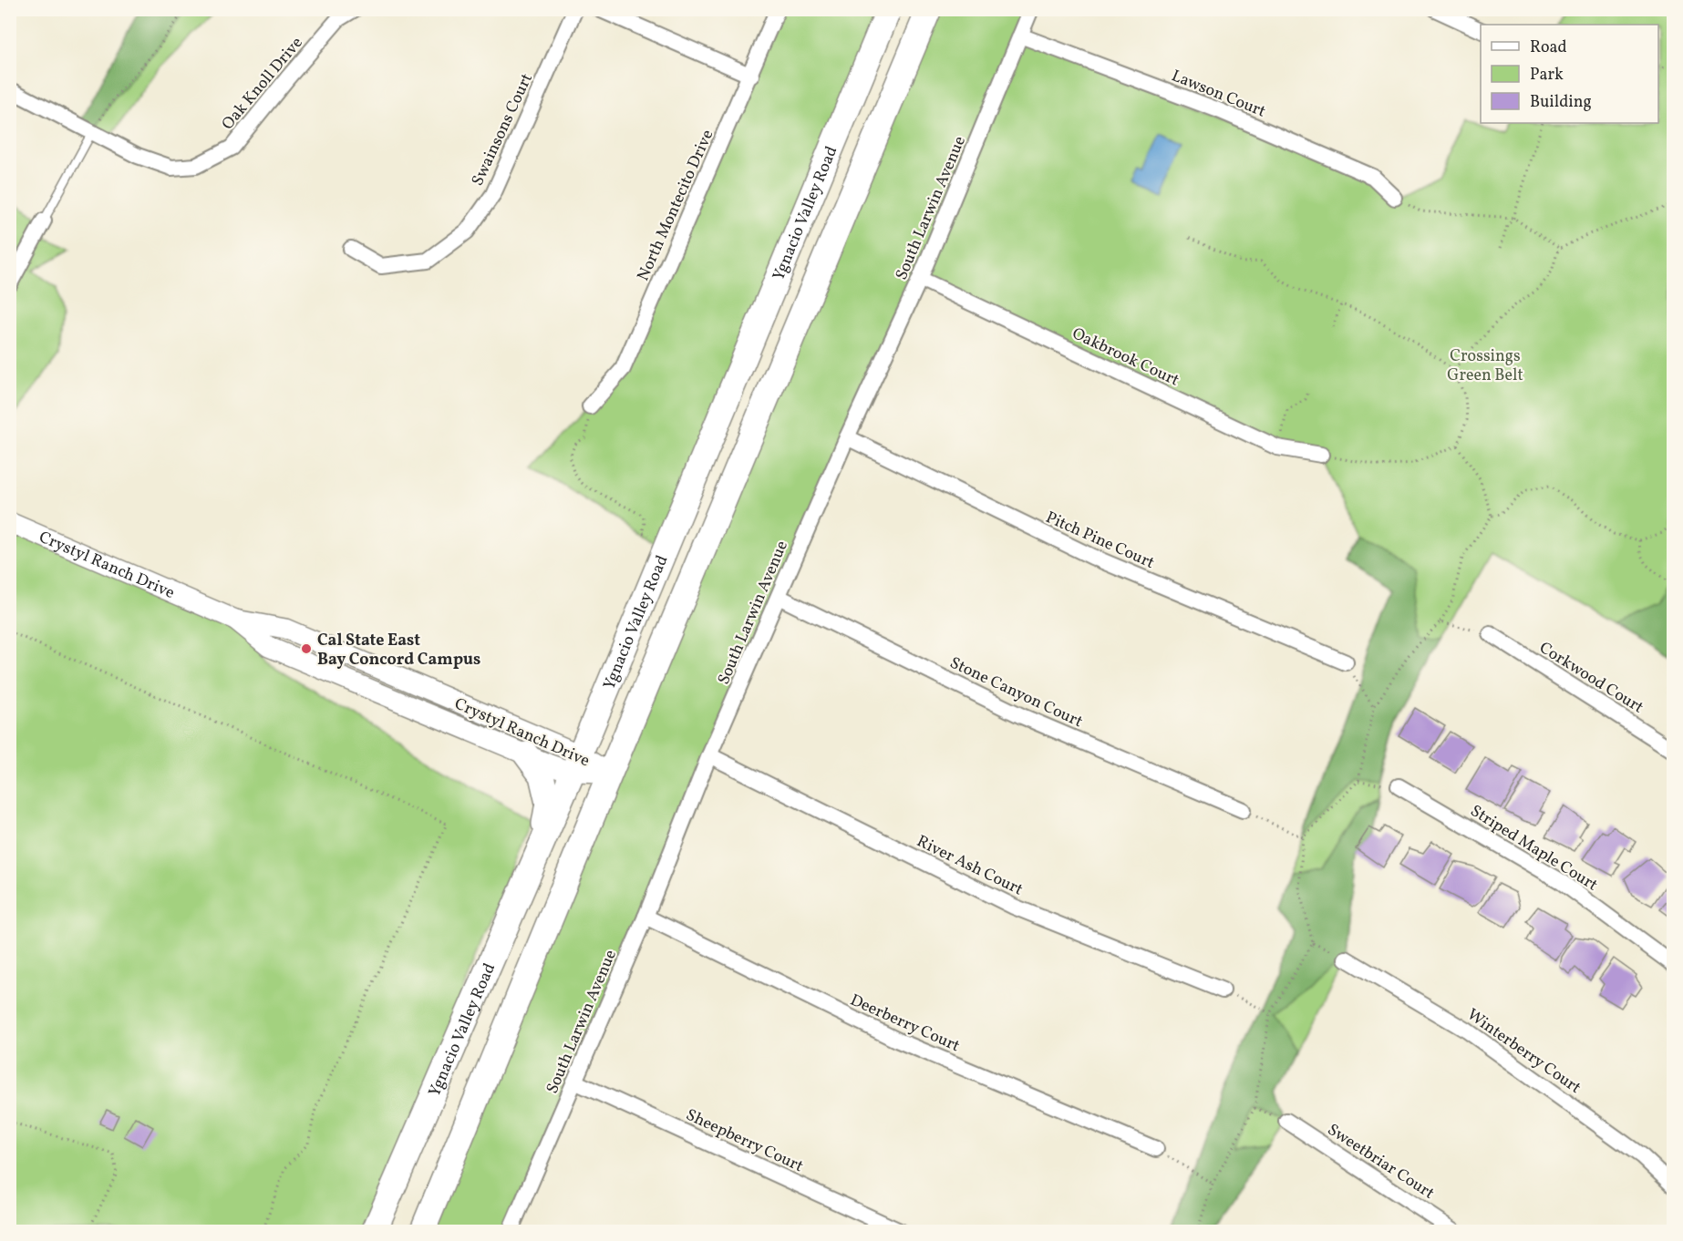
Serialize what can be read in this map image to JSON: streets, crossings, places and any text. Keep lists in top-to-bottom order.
{
  "streets": {
    "highway": ["Ygnacio Valley Road"],
    "street": [
      "Oak Knoll Drive",
      "Lawson Court",
      "Swainsons Court",
      "North Montecito Drive",
      "South Larwin Avenue",
      "Oakbrook Court",
      "Pitch Pine Court",
      "Crystyl Ranch Drive",
      "Corkwood Court",
      "Stone Canyon Court",
      "Striped Maple Court",
      "River Ash Court",
      "Deerberry Court",
      "Winterberry Court",
      "Sheepberry Court",
      "Sweetbriar Court"
    ]
  },
  "crossings": [
    ["Lawson Court", "South Larwin Avenue"],
    ["South Larwin Avenue", "Oakbrook Court"],
    ["South Larwin Avenue", "Pitch Pine Court"],
    ["South Larwin Avenue", "Stone Canyon Court"],
    ["South Larwin Avenue", "River Ash Court"],
    ["South Larwin Avenue", "Deerberry Court"],
    ["South Larwin Avenue", "Sheepberry Court"],
    ["Ygnacio Valley Road", "Crystyl Ranch Drive"]
  ],
  "parks": ["Crossings Green Belt"],
  "places": ["Cal State East Bay Concord Campus"],
  "legend": ["Road", "Park", "Building"]
}
